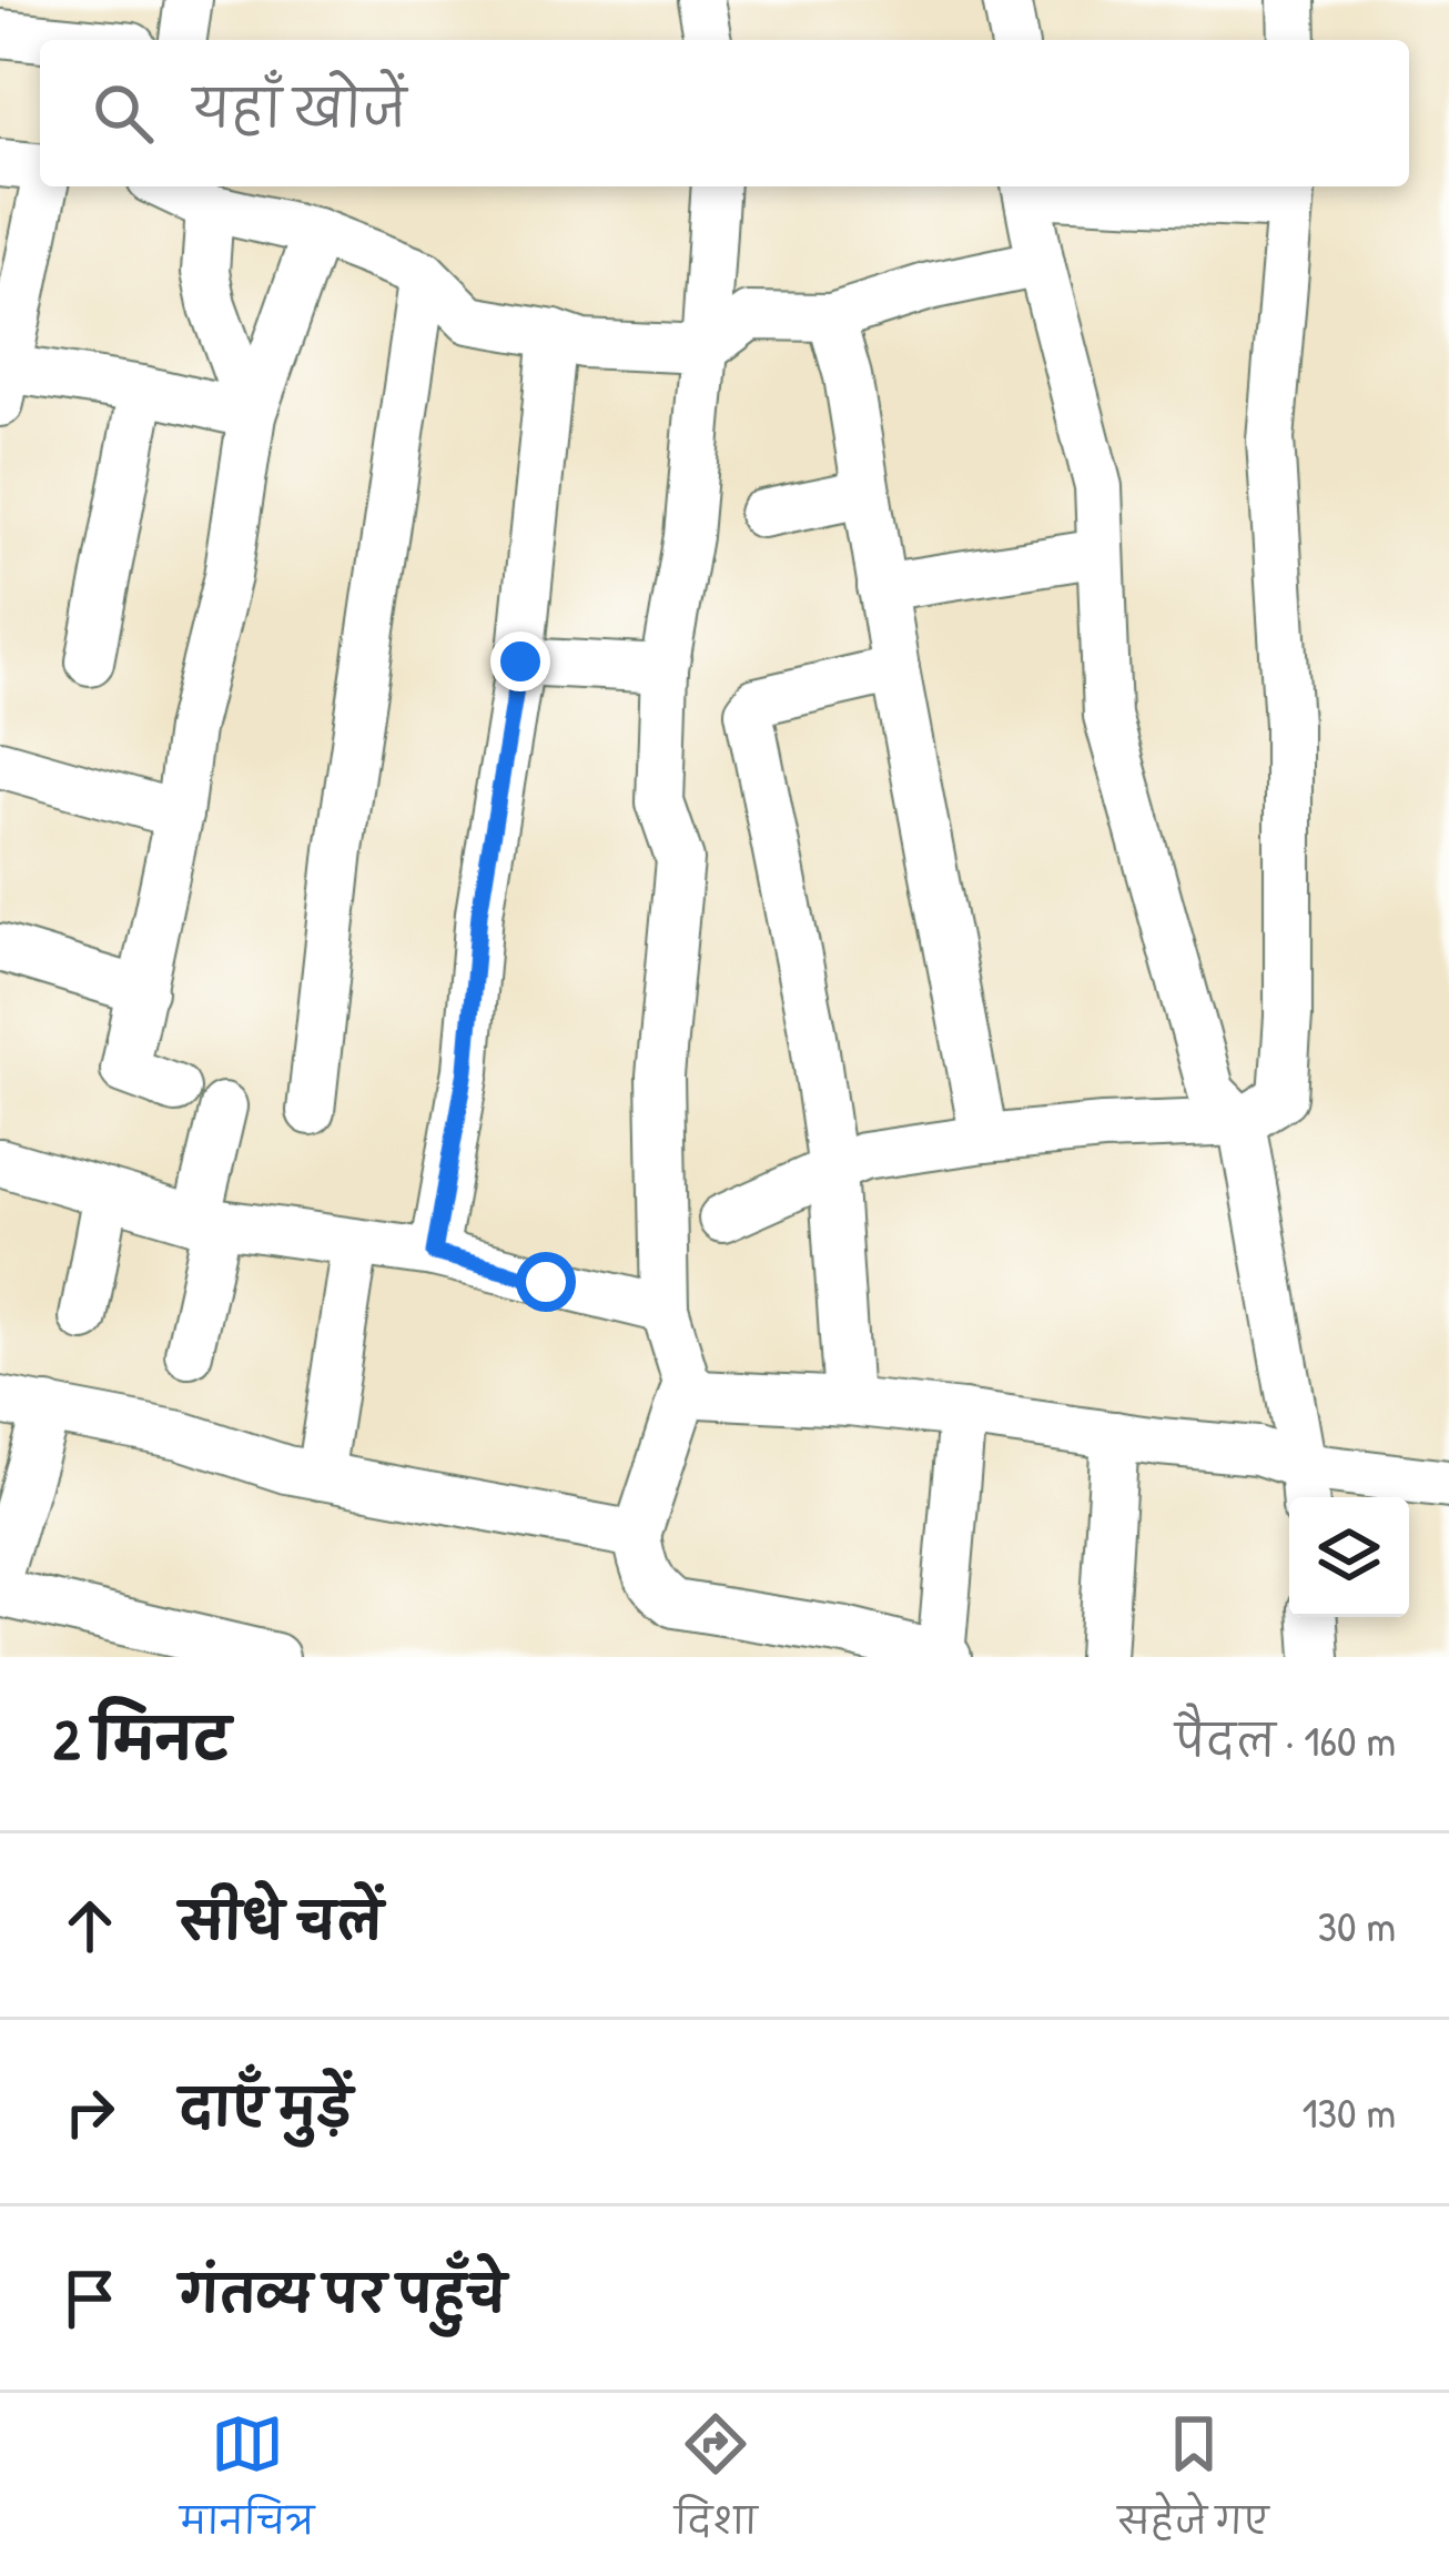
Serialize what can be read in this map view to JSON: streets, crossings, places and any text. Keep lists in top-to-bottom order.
{
  "page": {
    "search": "यहाँ खोजें",
    "heading": ["2 मिनट", "पैदल · 160 m"],
    "list": [
      ["सीधे चलें", "30 m"],
      ["दाएँ मुड़ें", "130 m"],
      "गंतव्य पर पहुँचे"
    ],
    "nav": ["मानचित्र", "दिशा", "सहेजे गए"]
  }
}
